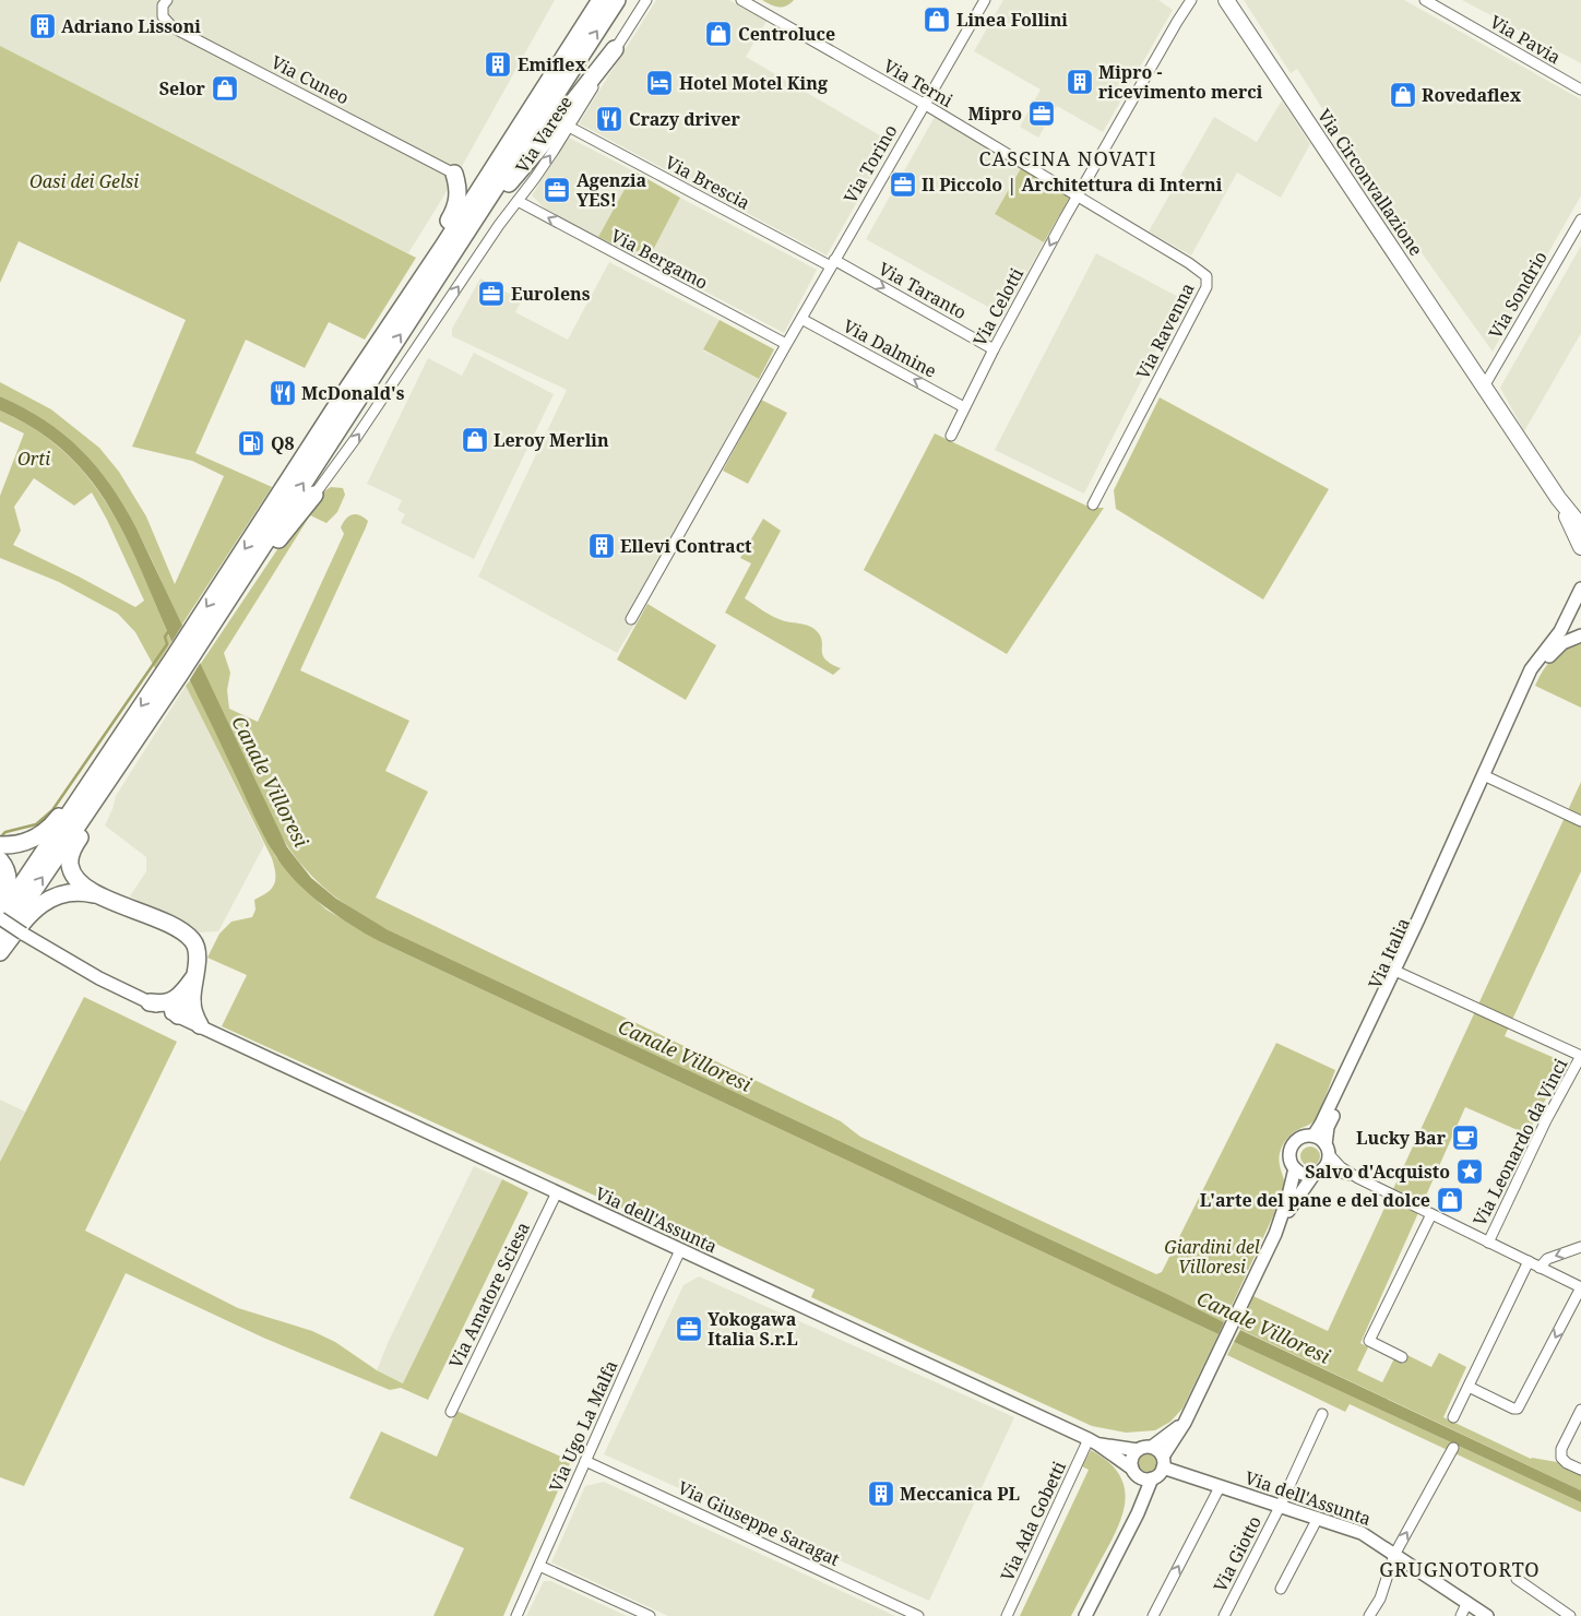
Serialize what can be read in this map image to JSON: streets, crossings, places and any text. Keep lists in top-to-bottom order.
{
  "streets": {
    "main road": ["Via Circonvallazione"],
    "street": [
      "Via Pavia",
      "Via Cuneo",
      "Via Terni",
      "Via Varese",
      "Via Torino",
      "Via Brescia",
      "Via Bergamo",
      "Via Taranto",
      "Via Sondrio",
      "Via Celotti",
      "Via Ravenna",
      "Via Dalmine",
      "Via Italia",
      "Via Leonardo da Vinci",
      "Via dell'Assunta",
      "Via Amatore Sciesa",
      "Via Ugo La Malfa",
      "Via Ada Gobetti",
      "Via Giuseppe Saragat",
      "Via Giotto"
    ]
  },
  "crossings": [
    ["Via Terni", "Via Torino"],
    ["Via Terni", "Via Celotti"],
    ["Via Terni", "Via Ravenna"],
    ["Via Varese", "Via Brescia"],
    ["Via Varese", "Via Bergamo"],
    ["Via Torino", "Via Brescia"],
    ["Via Torino", "Via Bergamo"],
    ["Via Torino", "Via Taranto"],
    ["Via Torino", "Via Dalmine"],
    ["Via Brescia", "Via Taranto"],
    ["Via Circonvallazione", "Via Sondrio"],
    ["Via Taranto", "Via Celotti"],
    ["Via Celotti", "Via Ravenna"],
    ["Via Celotti", "Via Dalmine"],
    ["Via dell'Assunta", "Via Amatore Sciesa"],
    ["Via dell'Assunta", "Via Ugo La Malfa"],
    ["Via dell'Assunta", "Via Ada Gobetti"],
    ["Via dell'Assunta", "Via Giotto"],
    ["Via Ugo La Malfa", "Via Giuseppe Saragat"]
  ],
  "one_way": [
    "Via Varese",
    "Via Bergamo",
    "Via Taranto",
    "Via Dalmine"
  ],
  "districts": ["CASCINA NOVATI", "GRUGNOTORTO"],
  "water": ["Canale Villoresi"],
  "parks": ["Oasi dei Gelsi", "Orti", "Giardini del Villoresi"],
  "places": {
    "shop": [
      "Linea Follini",
      "Centroluce",
      "Selor",
      "Rovedaflex",
      "Leroy Merlin",
      "L'arte del pane e del dolce"
    ],
    "building": [
      "Adriano Lissoni",
      "Emiflex",
      "Mipro - ricevimento merci",
      "Ellevi Contract",
      "Meccanica PL"
    ],
    "hotel": ["Hotel Motel King"],
    "office": [
      "Mipro",
      "Il Piccolo | Architettura di Interni",
      "Agenzia YES!",
      "Eurolens",
      "Yokogawa Italia S.r.L"
    ],
    "restaurant": ["Crazy driver", "McDonald's"],
    "fuel station": ["Q8"],
    "cafe": ["Lucky Bar"],
    "place": ["Salvo d'Acquisto"]
  }
}
